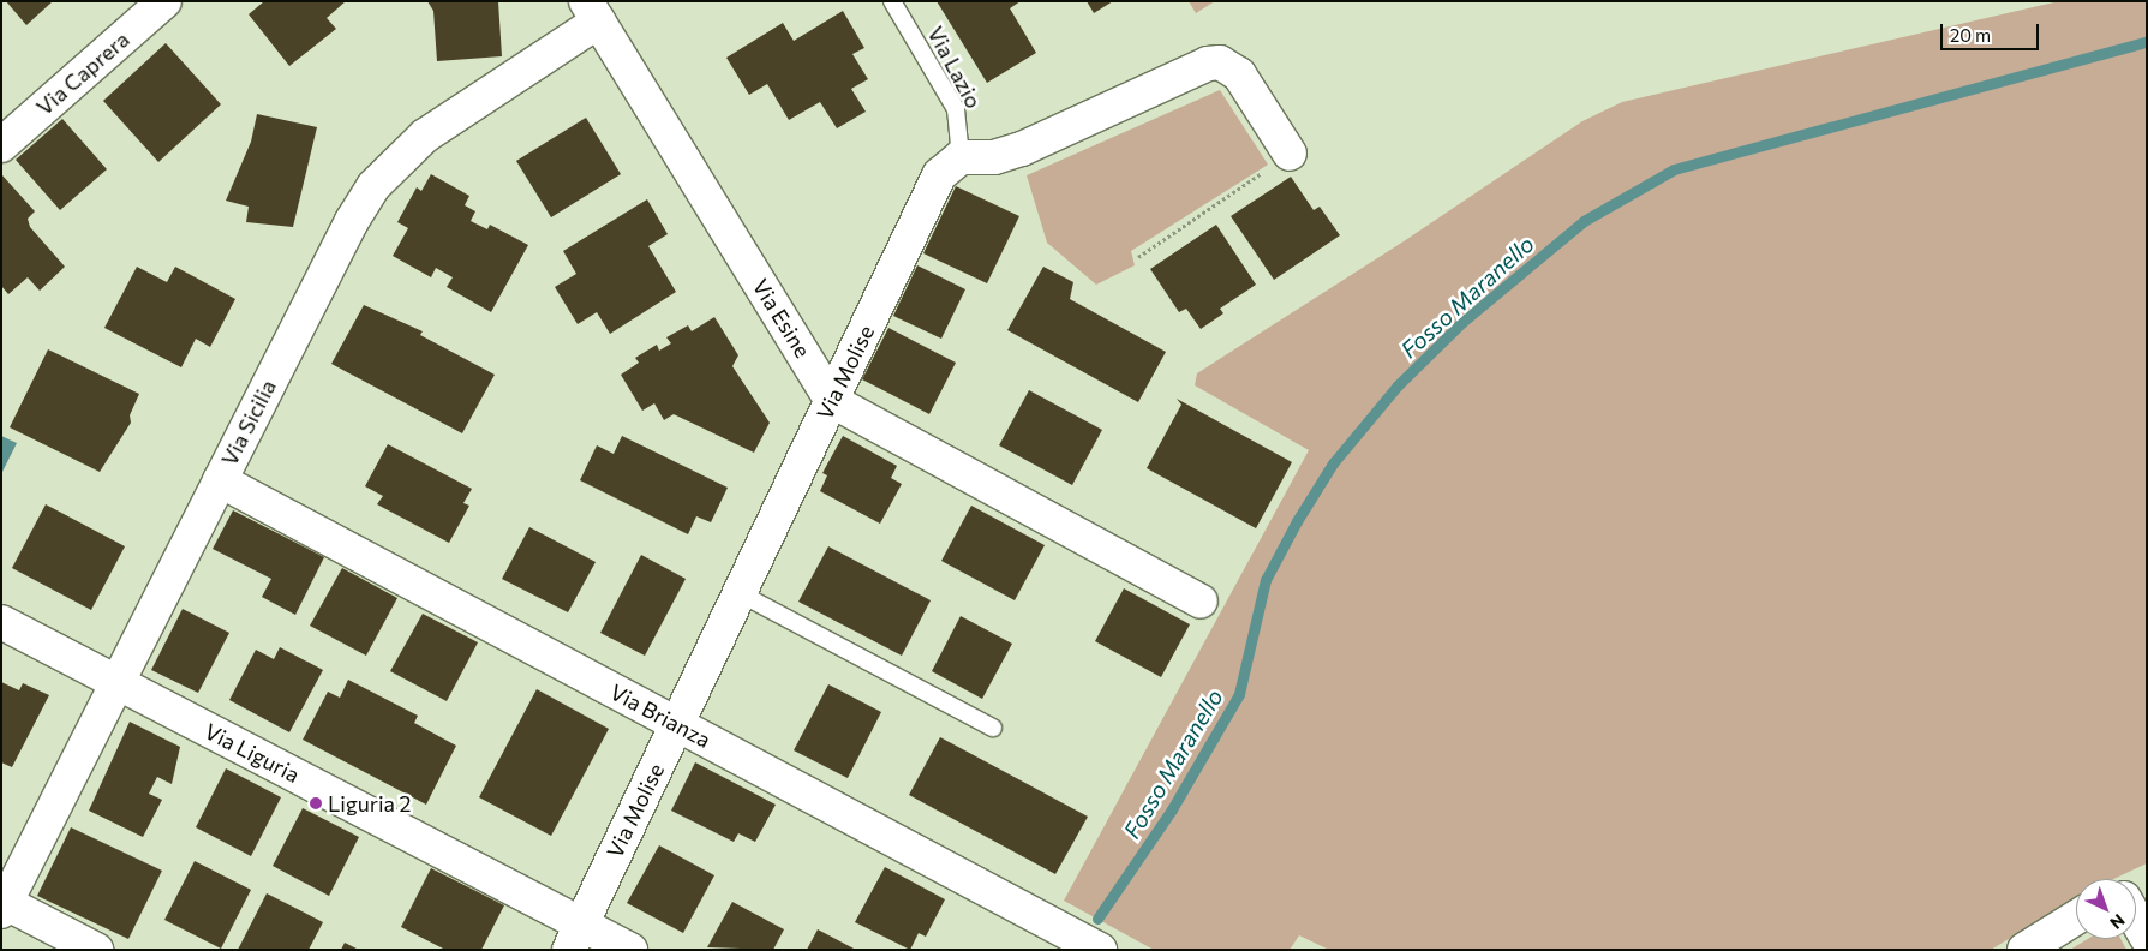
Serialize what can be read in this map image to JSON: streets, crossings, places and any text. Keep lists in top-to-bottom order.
{
  "streets": {
    "street": [
      "Via Caprera",
      "Via Esine",
      "Via Molise",
      "Via Sicilia",
      "Via Brianza",
      "Via Liguria"
    ],
    "lane": ["Via Lazio"]
  },
  "crossings": [
    ["Via Lazio", "Via Molise"],
    ["Via Esine", "Via Molise"],
    ["Via Esine", "Via Sicilia"],
    ["Via Molise", "Via Brianza"],
    ["Via Molise", "Via Liguria"],
    ["Via Sicilia", "Via Brianza"],
    ["Via Sicilia", "Via Liguria"]
  ],
  "water": ["Fosso Maranello"],
  "places": ["Liguria 2"],
  "scale_bar": "20 m",
  "north": "bottom right"
}
